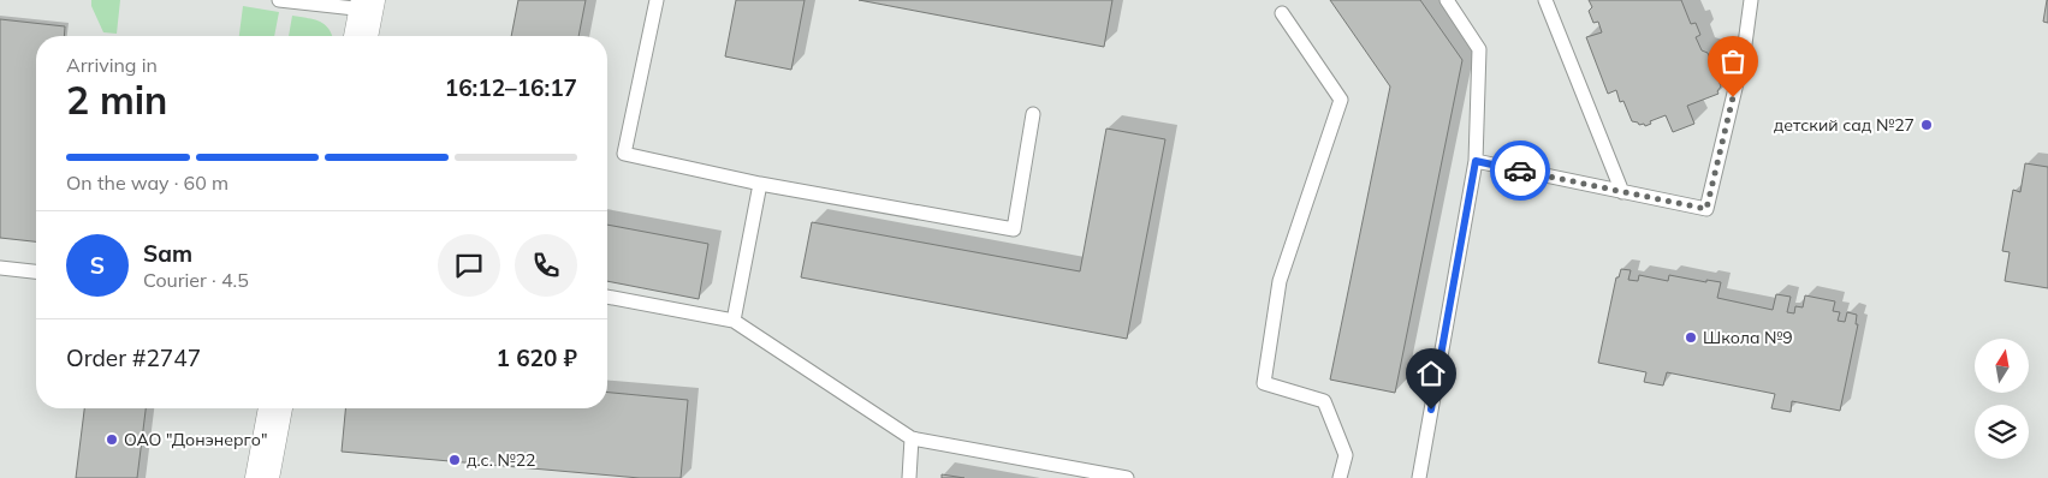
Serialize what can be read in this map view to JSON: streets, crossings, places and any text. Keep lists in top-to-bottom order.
{
  "places": [
    "детский сад №27",
    "Школа №9",
    "ОАО \"Донэнерго\"",
    "д.с. №22"
  ],
  "north": "top",
  "page": {
    "heading": ["2 min", "Arriving in", "16:12–16:17"],
    "panel": [
      "Sam",
      "Courier · 4.5",
      "Order #2747",
      "1 620 ₽"
    ],
    "bar": "On the way · 60 m",
    "round": "S"
  }
}
